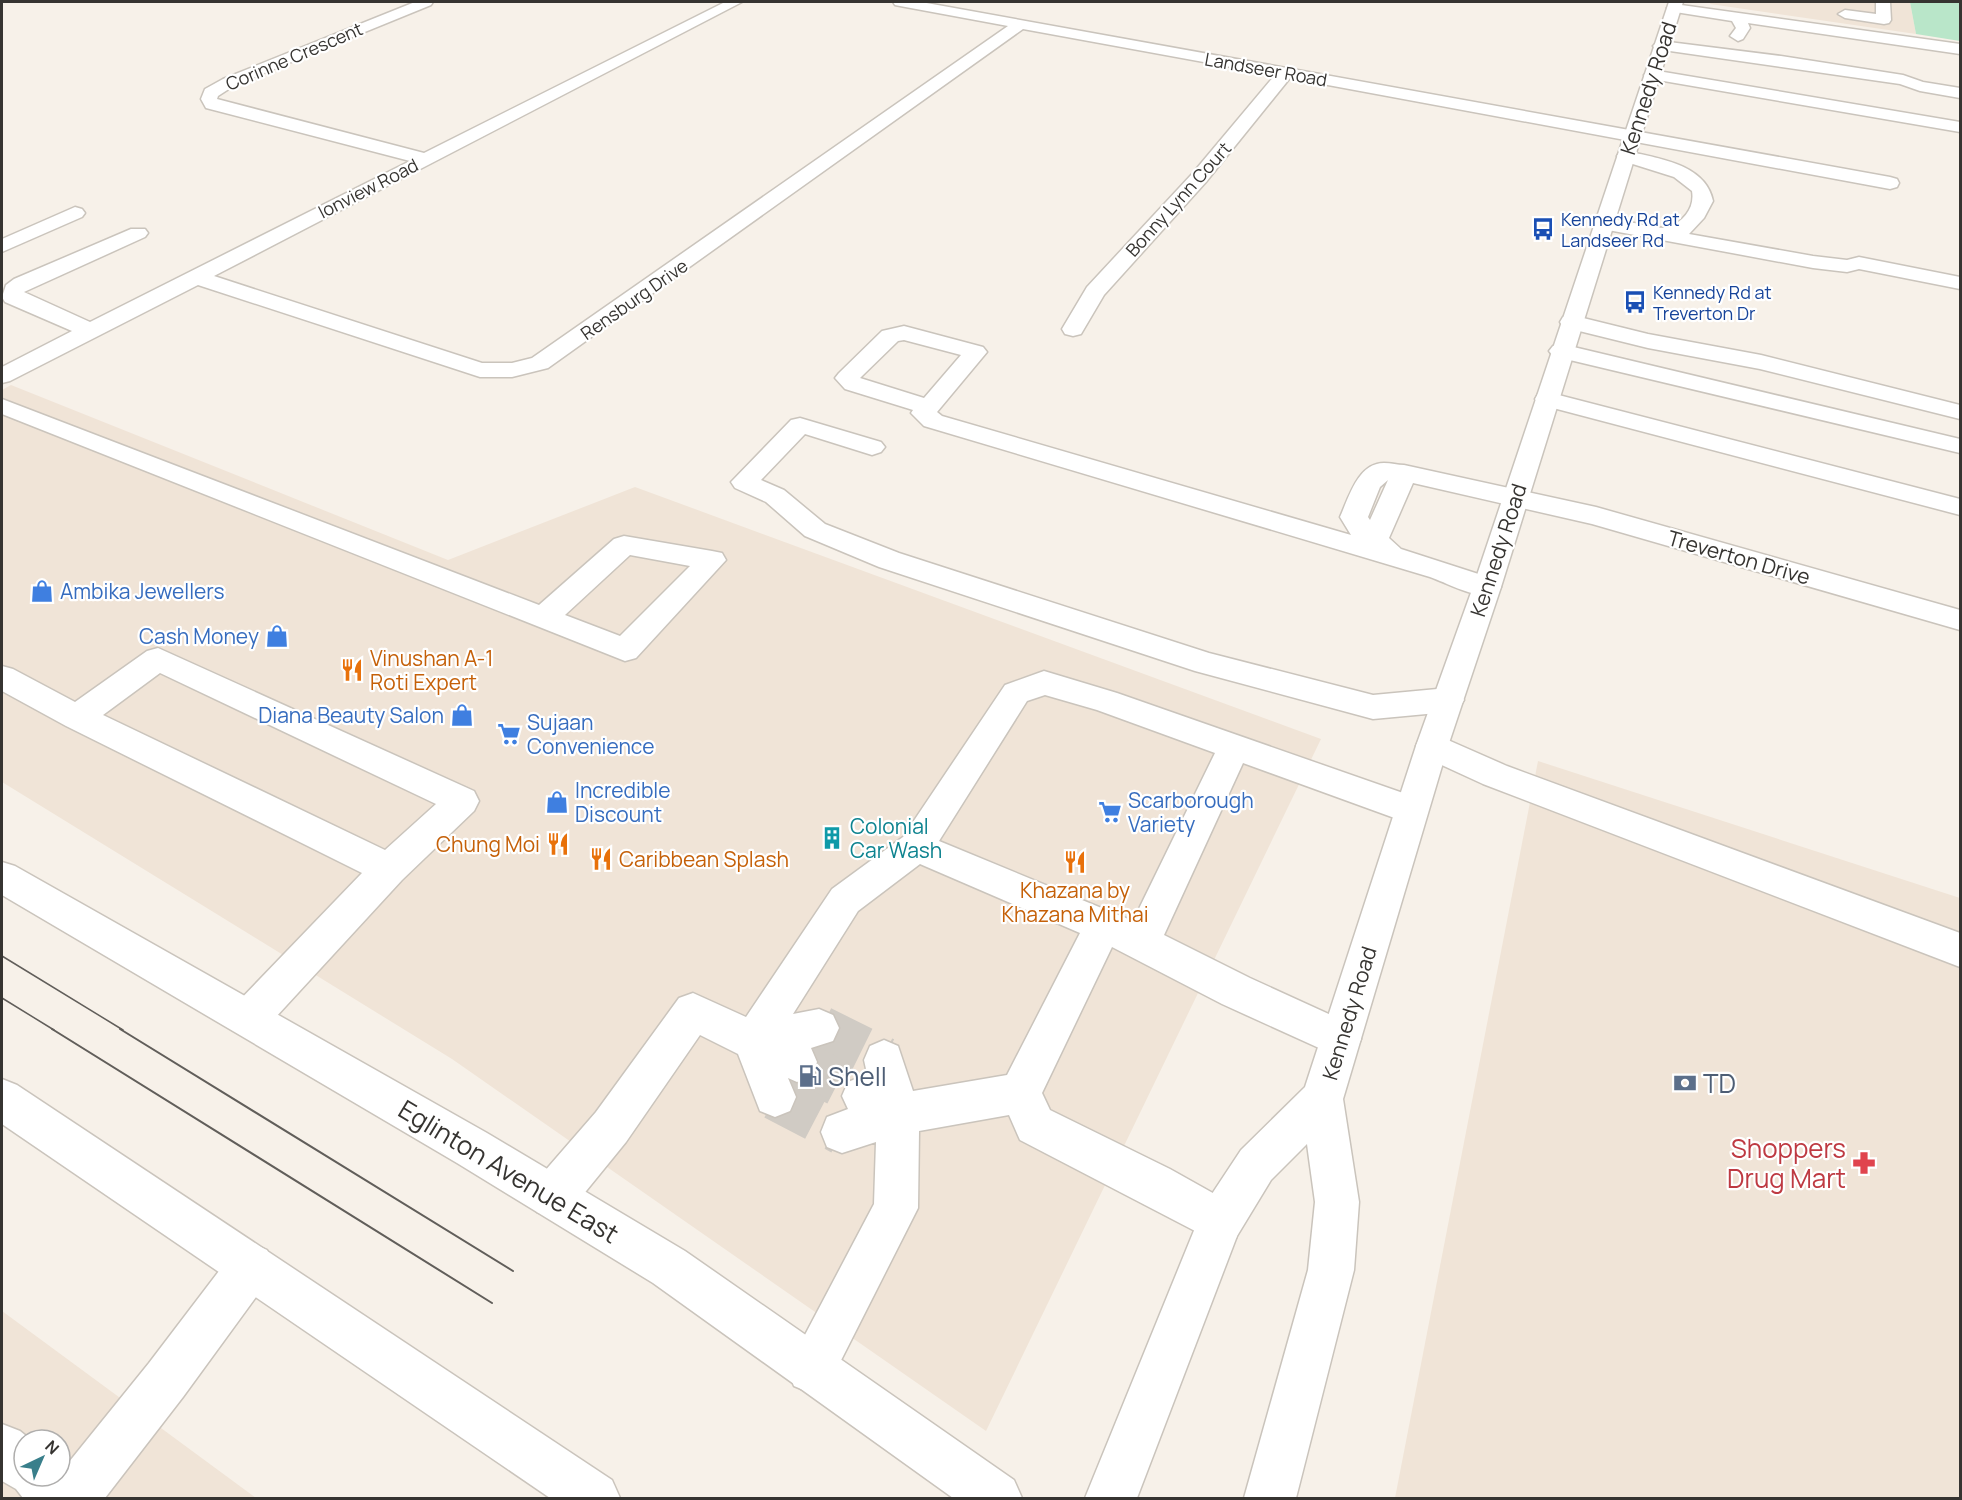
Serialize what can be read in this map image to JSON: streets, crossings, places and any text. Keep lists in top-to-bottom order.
{
  "streets": {
    "street": [
      "Corinne Crescent",
      "Landseer Road",
      "Kennedy Road",
      "Ionview Road",
      "Bonny Lynn Court",
      "Rensburg Drive",
      "Treverton Drive",
      "Eglinton Avenue East"
    ]
  },
  "crossings": [
    ["Corinne Crescent", "Ionview Road"],
    ["Landseer Road", "Kennedy Road"],
    ["Landseer Road", "Bonny Lynn Court"],
    ["Landseer Road", "Rensburg Drive"],
    ["Kennedy Road", "Treverton Drive"],
    ["Ionview Road", "Rensburg Drive"]
  ],
  "places": {
    "bus stop": ["Kennedy Rd at Landseer Rd", "Kennedy Rd at Treverton Dr"],
    "shop": [
      "Ambika Jewellers",
      "Cash Money",
      "Diana Beauty Salon",
      "Incredible Discount"
    ],
    "restaurant": [
      "Vinushan A-1 Roti Expert",
      "Chung Moi",
      "Caribbean Splash",
      "Khazana by Khazana Mithai"
    ],
    "supermarket": ["Sujaan Convenience", "Scarborough Variety"],
    "building": ["Colonial Car Wash"],
    "fuel station": ["Shell"],
    "bank": ["TD"],
    "pharmacy": ["Shoppers Drug Mart"]
  },
  "north": "top right"
}
